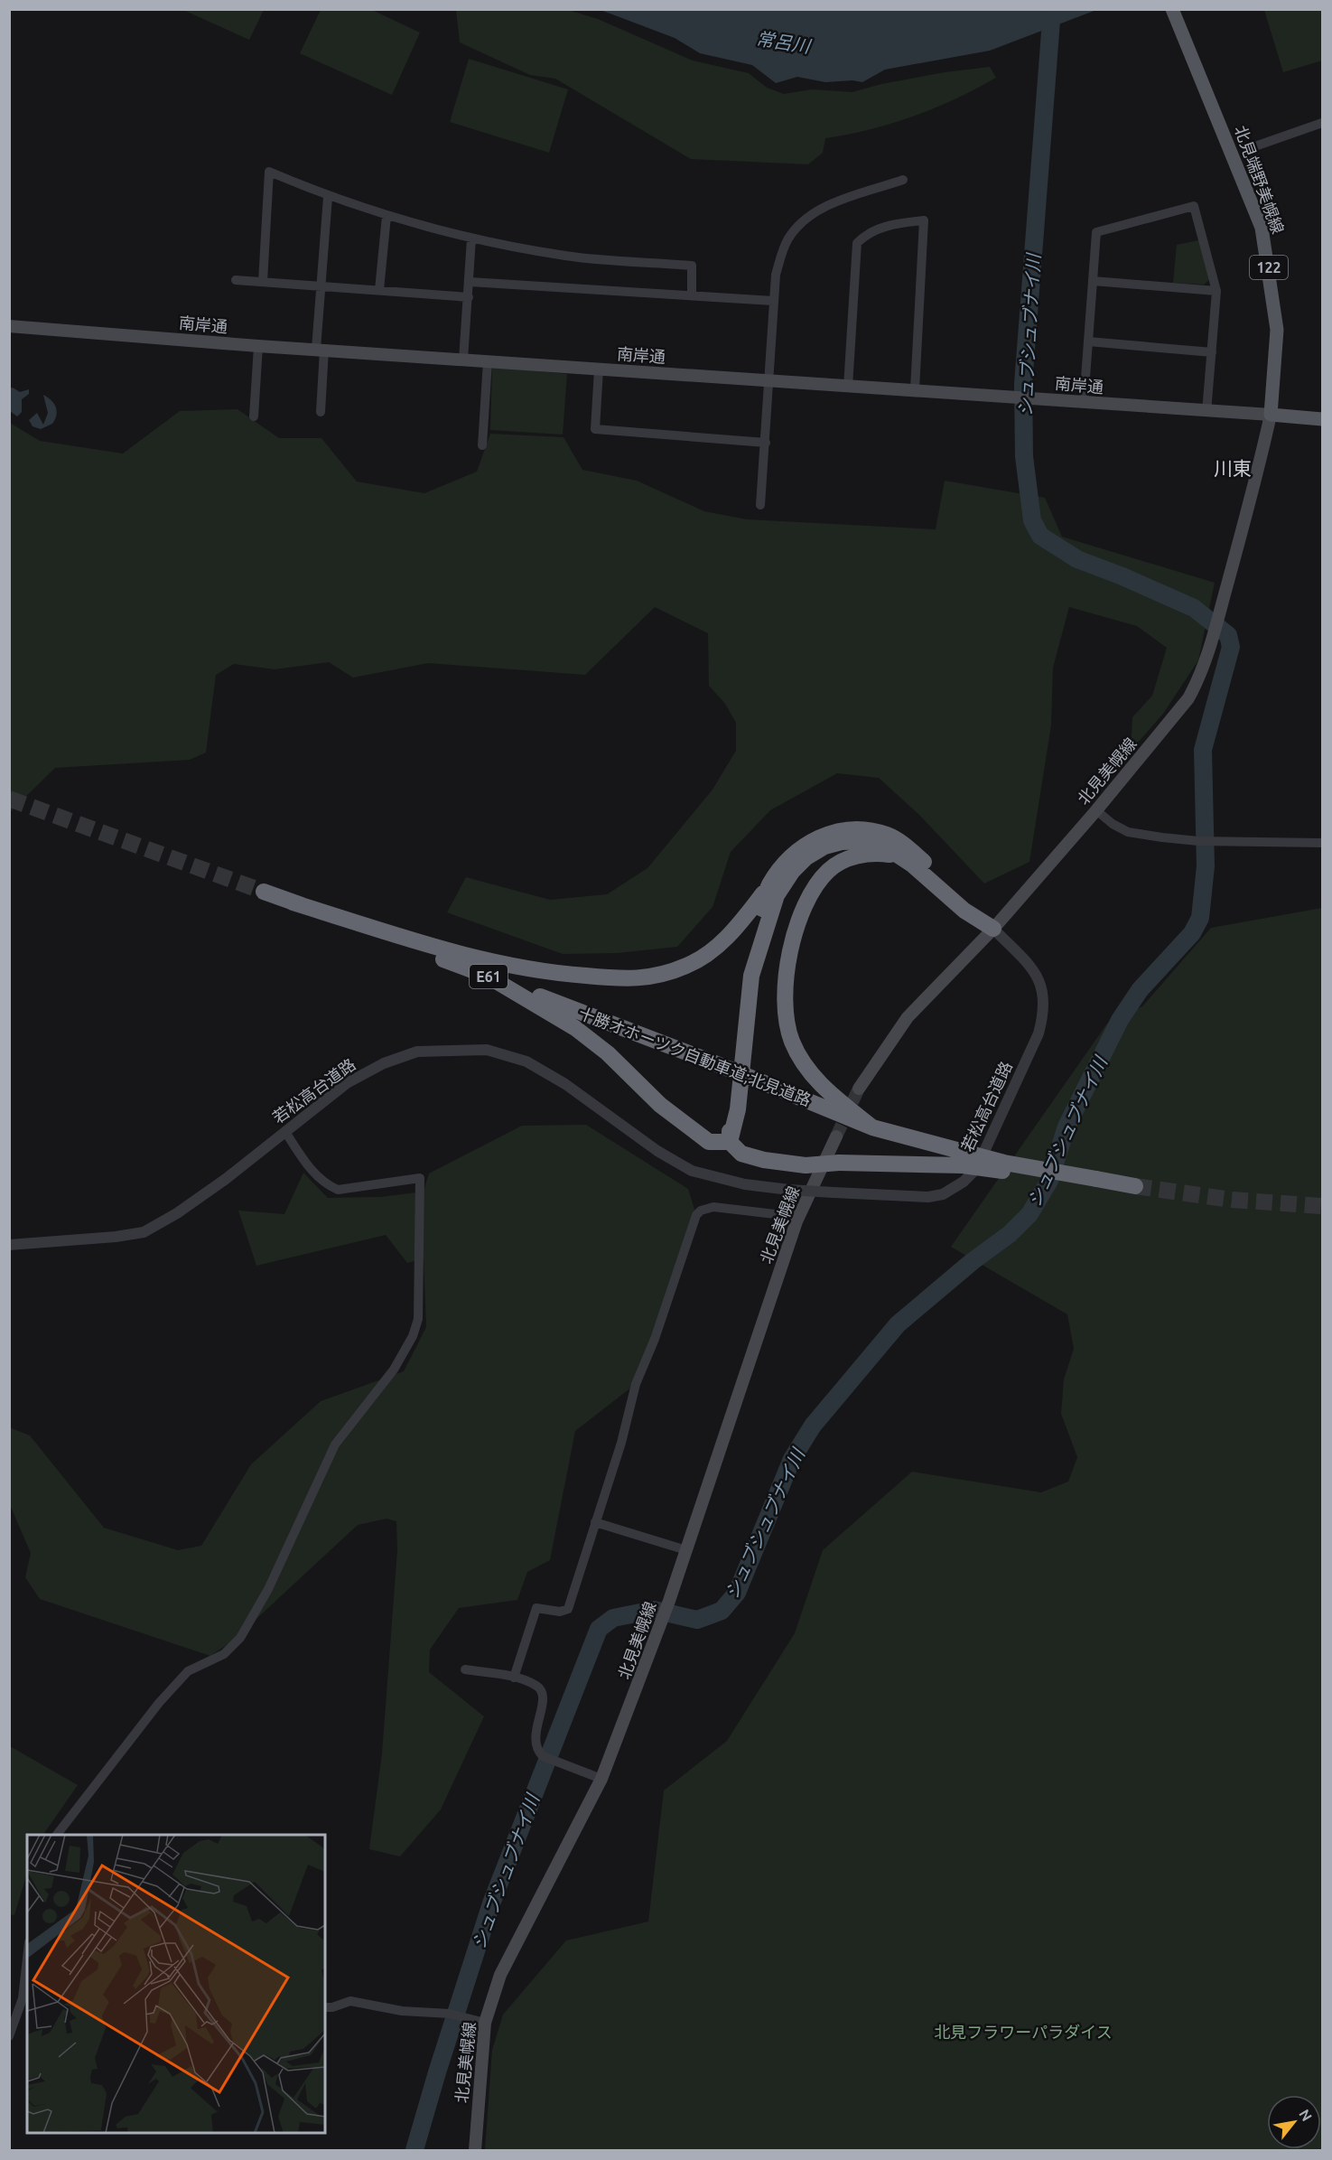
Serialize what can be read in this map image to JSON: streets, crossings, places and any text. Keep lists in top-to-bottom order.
{
  "streets": {
    "highway": ["E61", "十勝オホーツク自動車道;北見道路"],
    "main road": [
      "北見端野美幌線",
      "122",
      "南岸通",
      "北見美幌線"
    ],
    "street": ["若松高台道路"]
  },
  "crossings": [
    ["北見端野美幌線", "南岸通"],
    ["北見端野美幌線", "北見美幌線"],
    ["南岸通", "北見美幌線"],
    ["北見美幌線", "若松高台道路"]
  ],
  "districts": ["川東"],
  "water": ["常呂川", "シュブシュブナイ川"],
  "parks": ["北見フラワーパラダイス"],
  "north": "top right"
}
